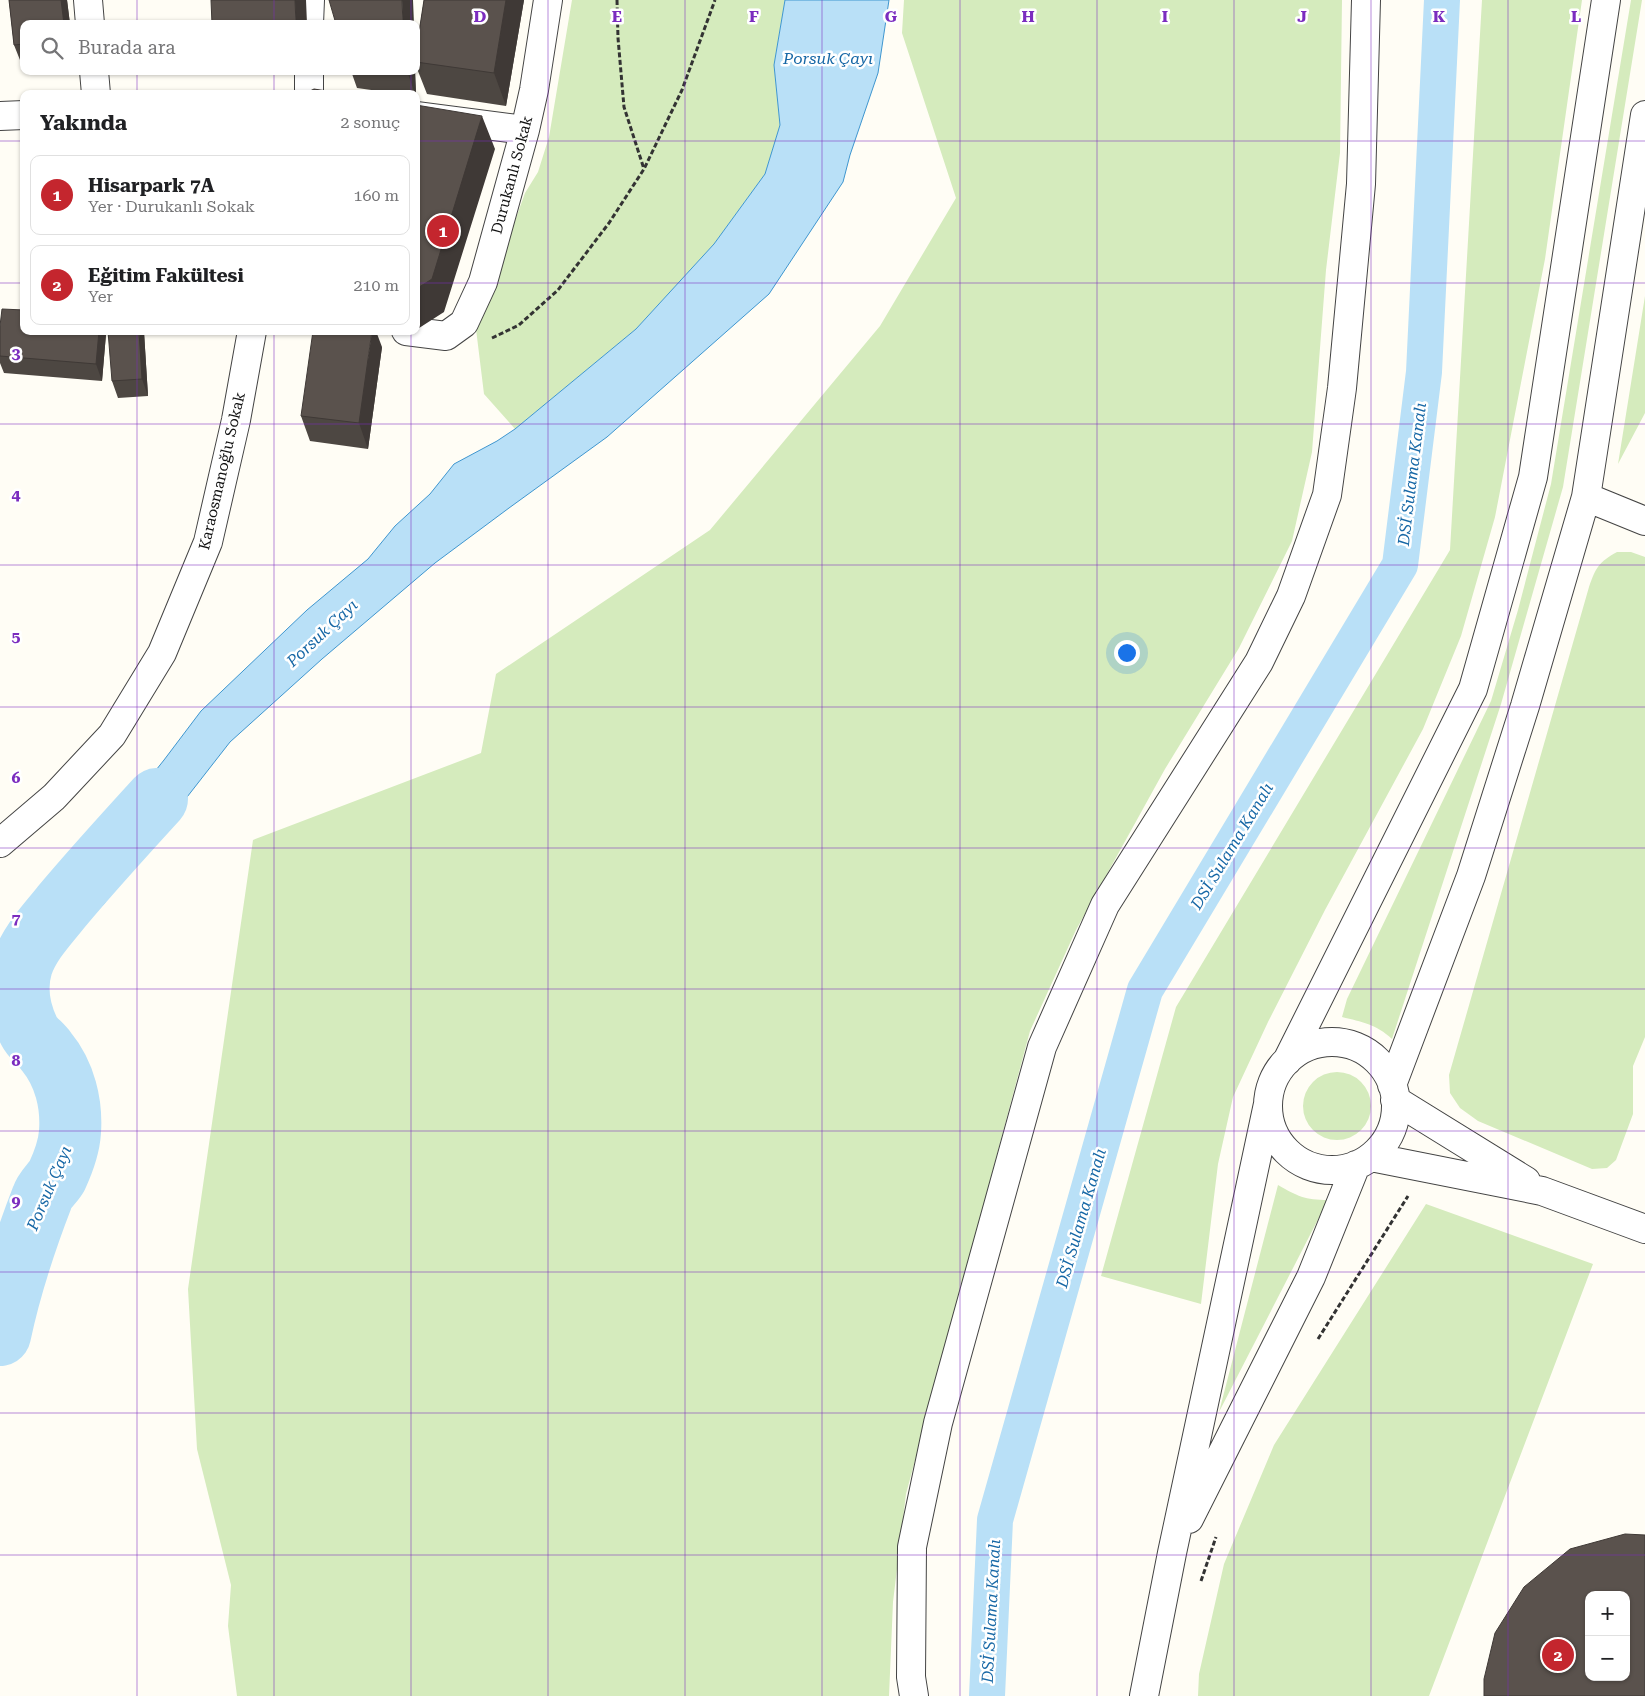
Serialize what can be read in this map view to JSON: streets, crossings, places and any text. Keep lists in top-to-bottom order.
{
  "streets": {
    "street": ["Durukanlı Sokak", "Karaosmanoğlu Sokak"]
  },
  "water": ["Porsuk Çayı", "DSİ Sulama Kanalı"],
  "page": {
    "search": "Burada ara",
    "heading": ["Yakında", "2 sonuç"],
    "list": [
      {
        "mark": "1",
        "name": "Hisarpark 7A",
        "note": "Yer · Durukanlı Sokak",
        "value": "160 m"
      },
      {
        "mark": "2",
        "name": "Eğitim Fakültesi",
        "note": "Yer",
        "value": "210 m"
      }
    ],
    "pins": ["1", "2"],
    "map_buttons": ["+", "−"]
  },
  "grid": {
    "columns": [
      "D",
      "E",
      "F",
      "G",
      "H",
      "I",
      "J",
      "K",
      "L"
    ],
    "rows": [
      "3",
      "4",
      "5",
      "6",
      "7",
      "8",
      "9"
    ]
  }
}
